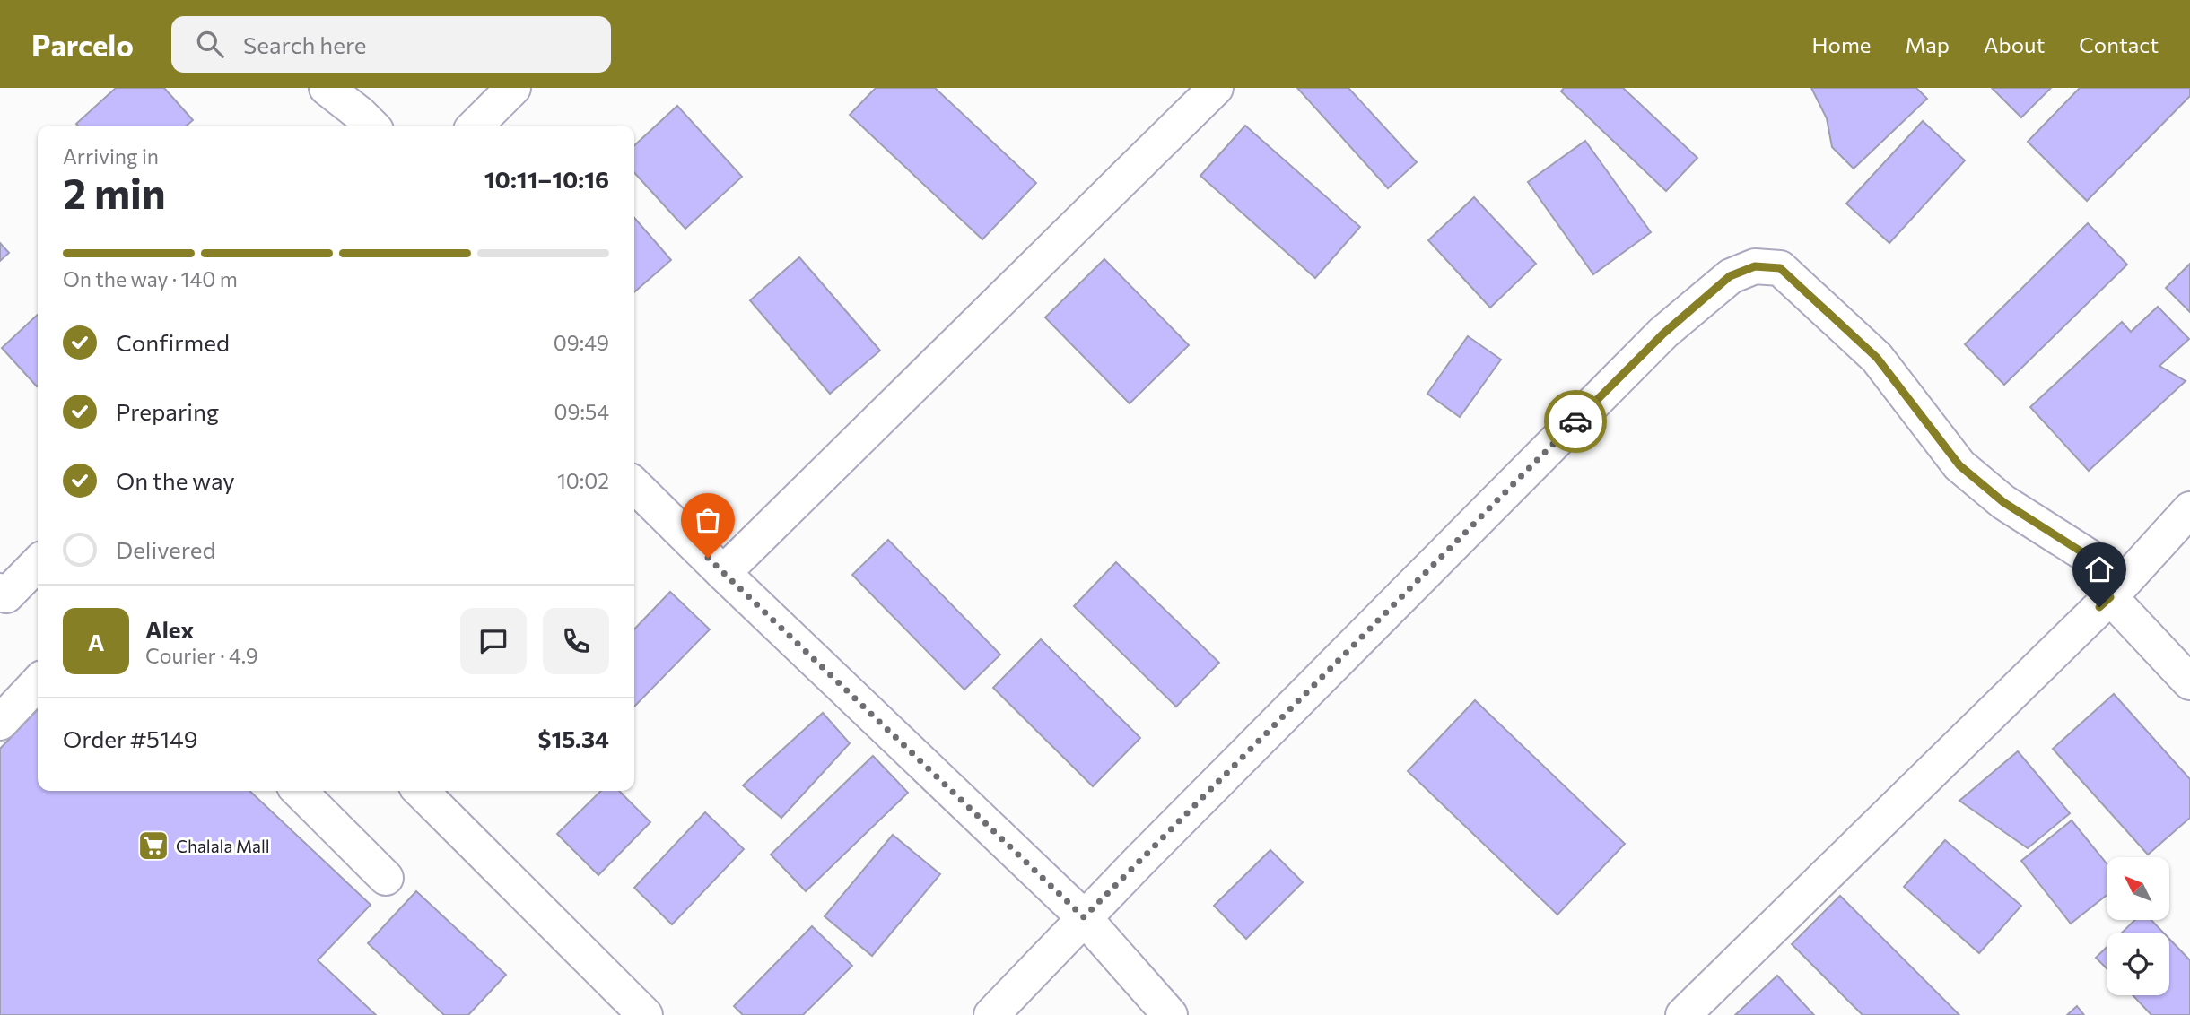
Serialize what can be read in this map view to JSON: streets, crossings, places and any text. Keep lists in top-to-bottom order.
{
  "places": {
    "supermarket": ["Chalala Mall"]
  },
  "north": "top left",
  "page": {
    "header": "Parcelo",
    "search": "Search here",
    "nav": [
      "Home",
      "Map",
      "About",
      "Contact"
    ],
    "heading": ["2 min", "Arriving in", "10:11–10:16"],
    "panel": [
      "Alex",
      "Courier · 4.9",
      "Order #5149",
      "$15.34"
    ],
    "bar": "On the way · 140 m",
    "list": [
      ["Confirmed", "09:49"],
      ["Preparing", "09:54"],
      ["On the way", "10:02"],
      "Delivered"
    ],
    "round": "A"
  }
}
